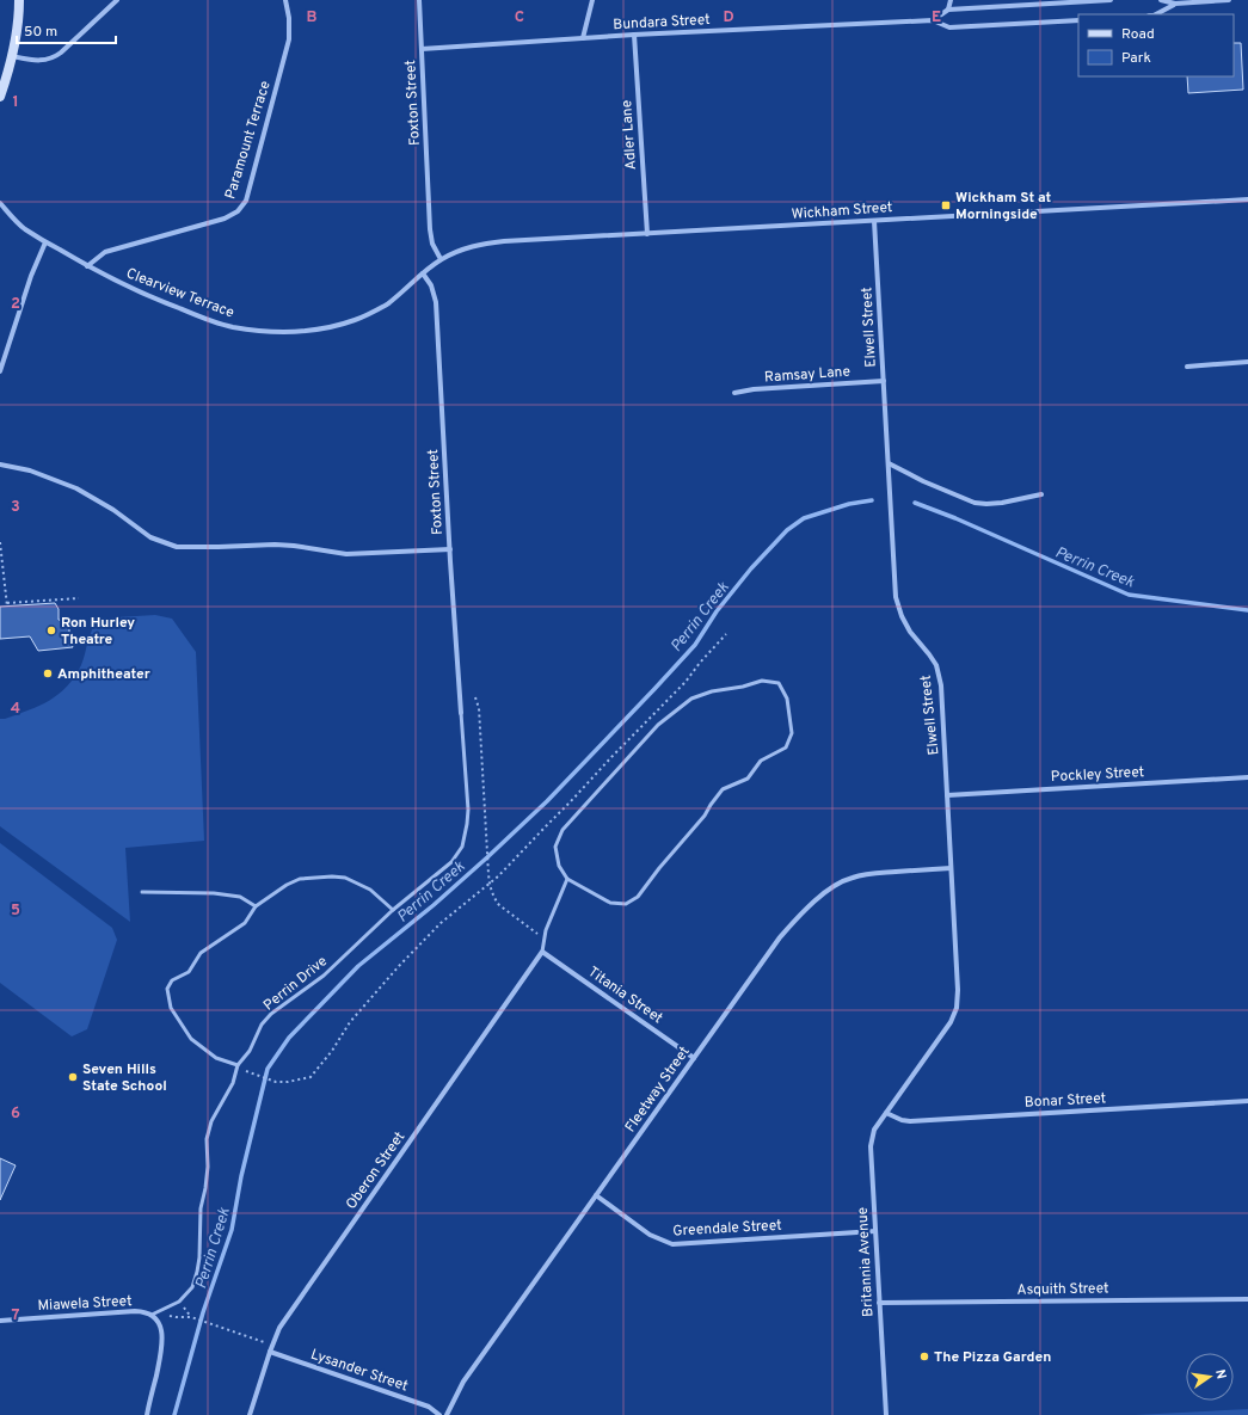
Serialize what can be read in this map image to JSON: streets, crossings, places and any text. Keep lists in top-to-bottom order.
{
  "streets": {
    "street": [
      "Bundara Street",
      "Foxton Street",
      "Adler Lane",
      "Paramount Terrace",
      "Wickham Street",
      "Clearview Terrace",
      "Elwell Street",
      "Ramsay Lane",
      "Pockley Street",
      "Titania Street",
      "Fleetway Street",
      "Bonar Street",
      "Oberon Street",
      "Greendale Street",
      "Britannia Avenue",
      "Asquith Street",
      "Miawela Street",
      "Lysander Street"
    ],
    "lane": ["Perrin Drive"]
  },
  "crossings": [
    ["Bundara Street", "Foxton Street"],
    ["Bundara Street", "Adler Lane"],
    ["Foxton Street", "Wickham Street"],
    ["Foxton Street", "Clearview Terrace"],
    ["Foxton Street", "Perrin Drive"],
    ["Adler Lane", "Wickham Street"],
    ["Paramount Terrace", "Clearview Terrace"],
    ["Wickham Street", "Clearview Terrace"],
    ["Wickham Street", "Elwell Street"],
    ["Elwell Street", "Ramsay Lane"],
    ["Elwell Street", "Pockley Street"],
    ["Elwell Street", "Fleetway Street"],
    ["Elwell Street", "Bonar Street"],
    ["Elwell Street", "Britannia Avenue"],
    ["Perrin Drive", "Miawela Street"],
    ["Titania Street", "Fleetway Street"],
    ["Titania Street", "Oberon Street"],
    ["Fleetway Street", "Greendale Street"],
    ["Bonar Street", "Britannia Avenue"],
    ["Oberon Street", "Lysander Street"],
    ["Greendale Street", "Britannia Avenue"],
    ["Britannia Avenue", "Asquith Street"]
  ],
  "water": ["Perrin Creek"],
  "places": {
    "transit": ["Wickham St at Morningside"],
    "other": [
      "Ron Hurley Theatre",
      "Amphitheater",
      "Seven Hills State School",
      "The Pizza Garden"
    ]
  },
  "legend": ["Road", "Park"],
  "scale_bar": "50 m",
  "north": "right",
  "grid": {
    "columns": [
      "B",
      "C",
      "D",
      "E"
    ],
    "rows": [
      "1",
      "2",
      "3",
      "4",
      "5",
      "6",
      "7"
    ]
  }
}
